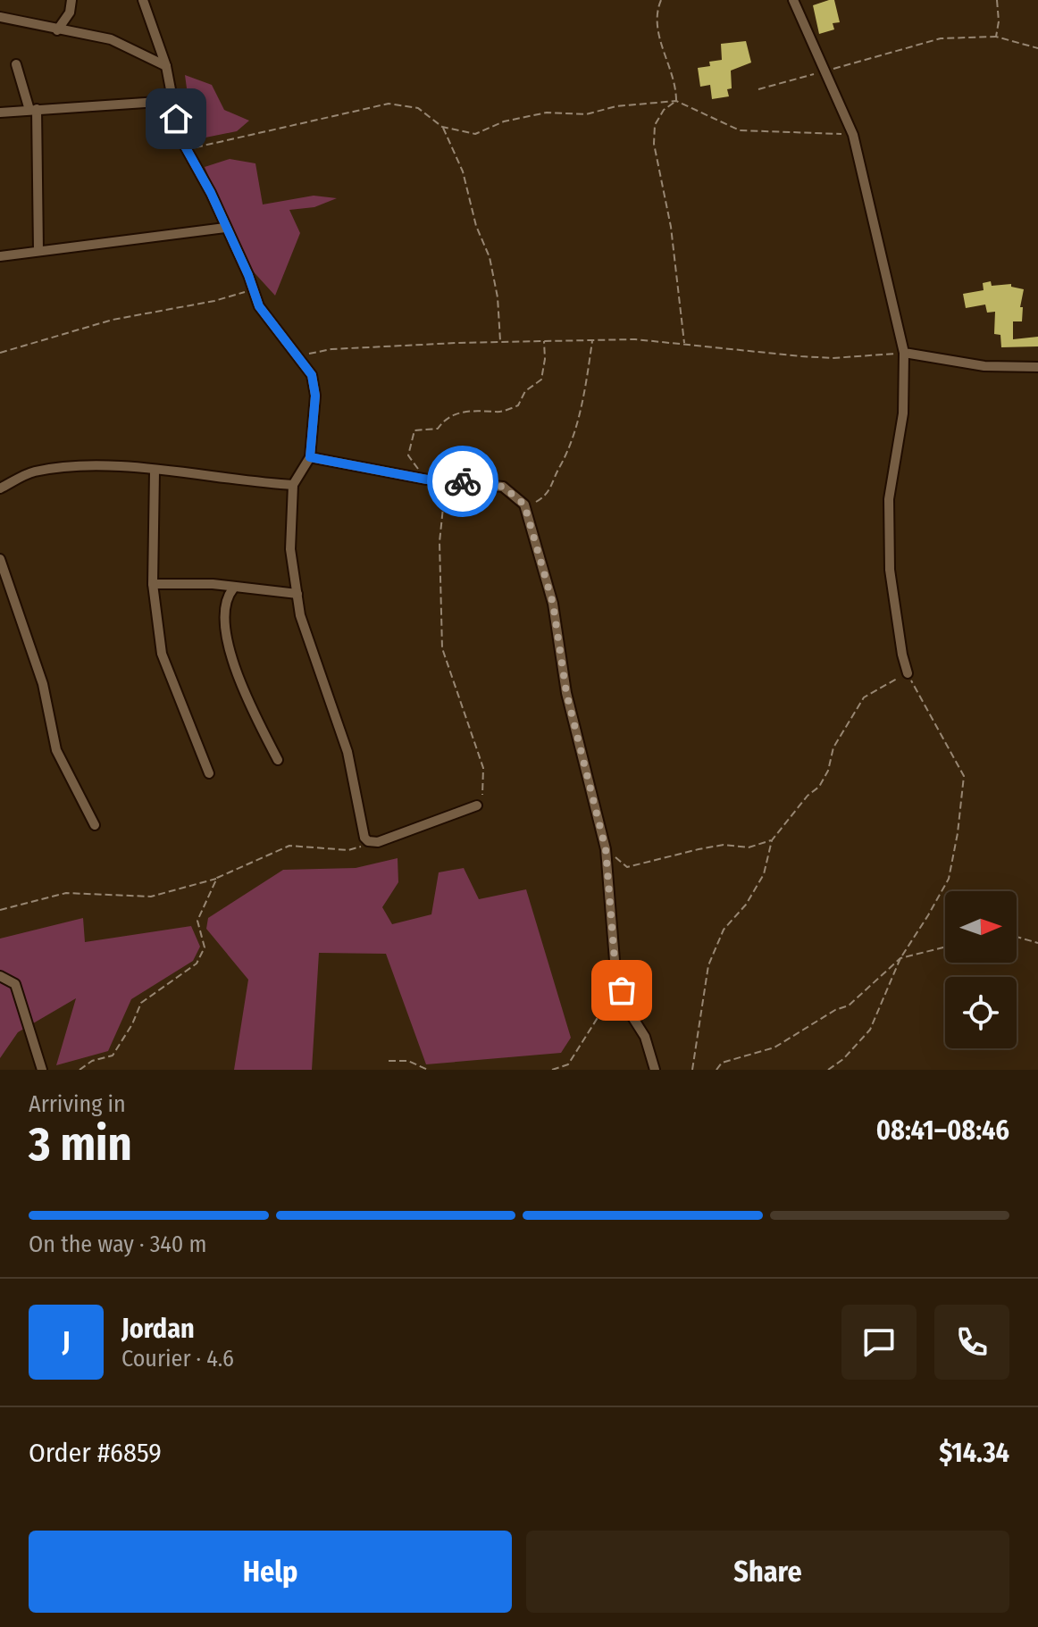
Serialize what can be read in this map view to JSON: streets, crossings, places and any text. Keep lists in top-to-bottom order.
{
  "north": "right",
  "page": {
    "heading": ["3 min", "Arriving in", "08:41–08:46"],
    "panel": [
      "Jordan",
      "Courier · 4.6",
      "Order #6859",
      "$14.34"
    ],
    "bar": "On the way · 340 m",
    "round": "J",
    "buttons": ["Help", "Share"]
  }
}
